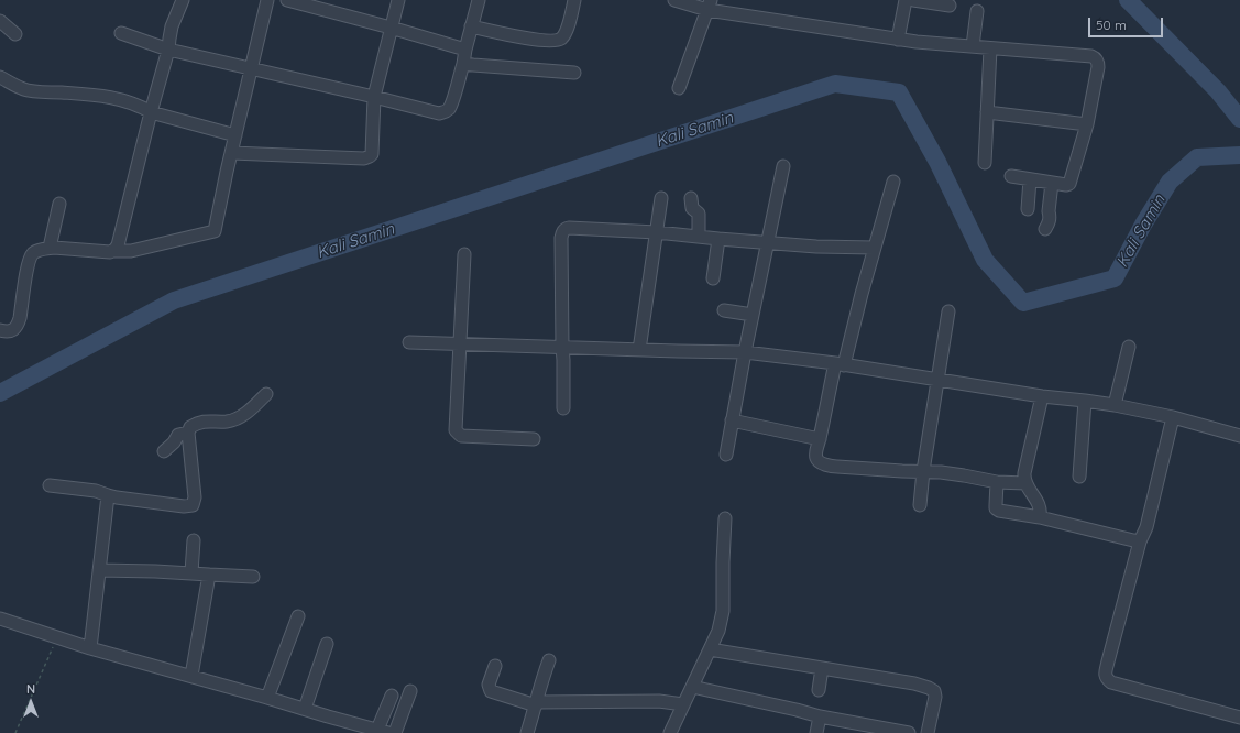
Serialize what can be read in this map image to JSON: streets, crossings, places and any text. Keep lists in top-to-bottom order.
{
  "water": ["Kali Samin"],
  "scale_bar": "50 m",
  "north": "top"
}
